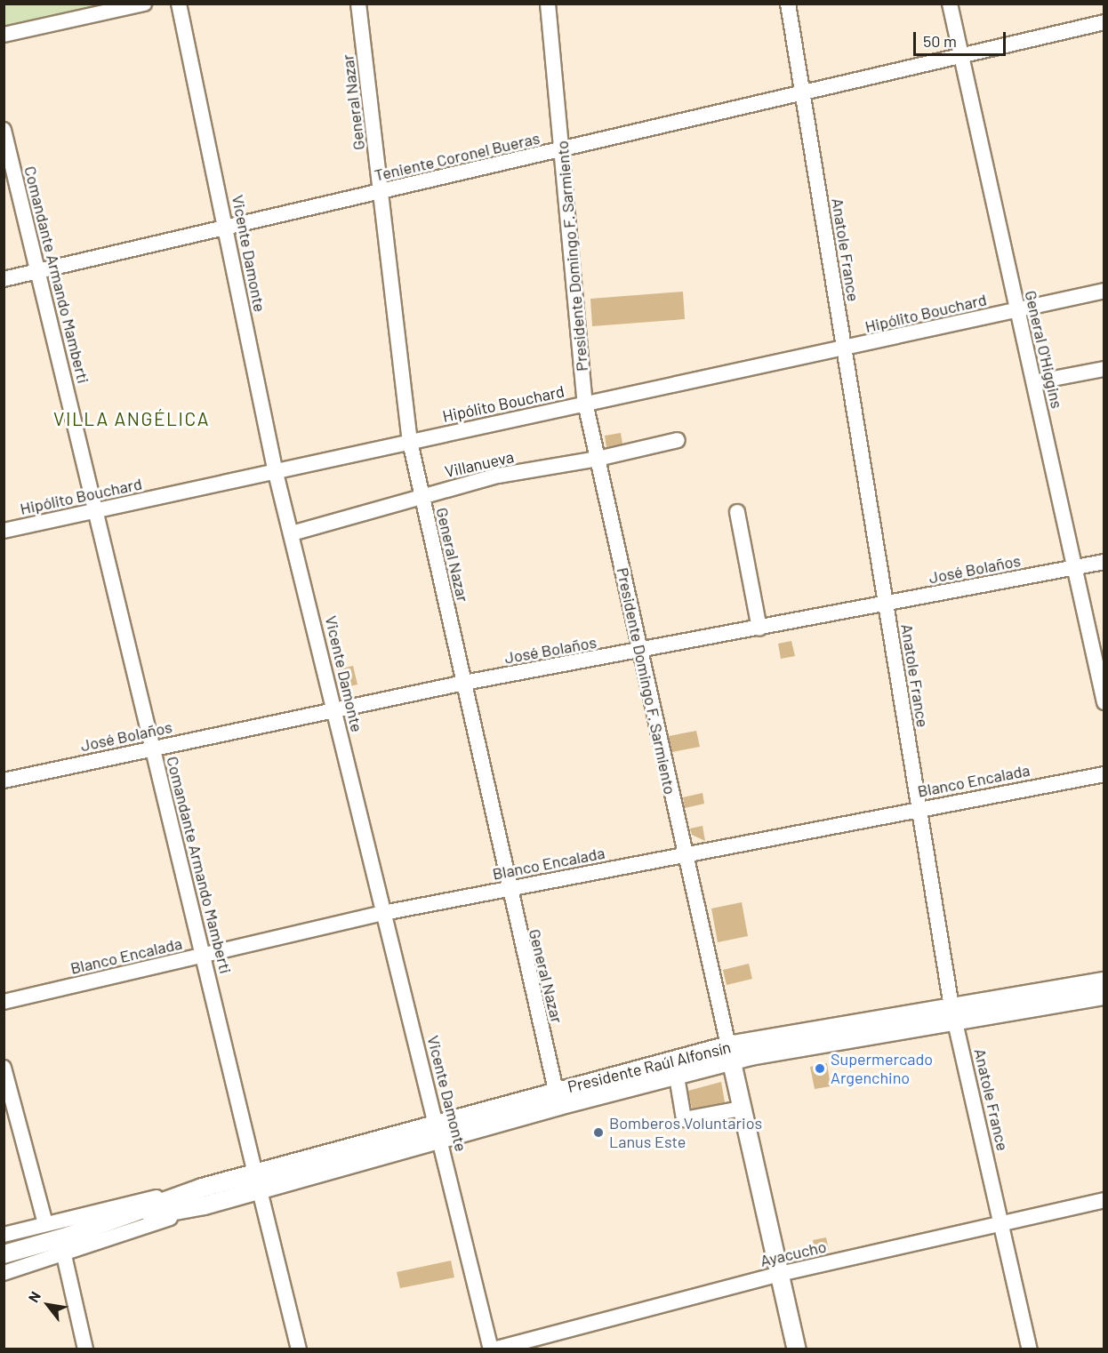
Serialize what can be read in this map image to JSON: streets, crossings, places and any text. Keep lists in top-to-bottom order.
{
  "streets": {
    "main road": ["Presidente Domingo F. Sarmiento", "Presidente Raúl Alfonsín"],
    "street": [
      "General Nazar",
      "Teniente Coronel Bueras",
      "Anatole France",
      "Vicente Damonte",
      "Comandante Armando Mamberti",
      "Hipólito Bouchard",
      "General O'Higgins",
      "Villanueva",
      "José Bolaños",
      "Blanco Encalada",
      "Ayacucho"
    ]
  },
  "crossings": [
    ["General Nazar", "Teniente Coronel Bueras"],
    ["General Nazar", "Hipólito Bouchard"],
    ["General Nazar", "Villanueva"],
    ["General Nazar", "José Bolaños"],
    ["General Nazar", "Blanco Encalada"],
    ["General Nazar", "Presidente Raúl Alfonsín"],
    ["Teniente Coronel Bueras", "Anatole France"],
    ["Teniente Coronel Bueras", "Vicente Damonte"],
    ["Teniente Coronel Bueras", "Presidente Domingo F. Sarmiento"],
    ["Teniente Coronel Bueras", "Comandante Armando Mamberti"],
    ["Teniente Coronel Bueras", "General O'Higgins"],
    ["Anatole France", "Hipólito Bouchard"],
    ["Anatole France", "José Bolaños"],
    ["Anatole France", "Blanco Encalada"],
    ["Anatole France", "Presidente Raúl Alfonsín"],
    ["Anatole France", "Ayacucho"],
    ["Vicente Damonte", "Hipólito Bouchard"],
    ["Vicente Damonte", "Villanueva"],
    ["Vicente Damonte", "José Bolaños"],
    ["Vicente Damonte", "Blanco Encalada"],
    ["Vicente Damonte", "Presidente Raúl Alfonsín"],
    ["Vicente Damonte", "Ayacucho"],
    ["Presidente Domingo F. Sarmiento", "Hipólito Bouchard"],
    ["Presidente Domingo F. Sarmiento", "Villanueva"],
    ["Presidente Domingo F. Sarmiento", "José Bolaños"],
    ["Presidente Domingo F. Sarmiento", "Blanco Encalada"],
    ["Presidente Domingo F. Sarmiento", "Presidente Raúl Alfonsín"],
    ["Presidente Domingo F. Sarmiento", "Ayacucho"],
    ["Comandante Armando Mamberti", "Hipólito Bouchard"],
    ["Comandante Armando Mamberti", "José Bolaños"],
    ["Comandante Armando Mamberti", "Blanco Encalada"],
    ["Comandante Armando Mamberti", "Presidente Raúl Alfonsín"],
    ["Hipólito Bouchard", "General O'Higgins"],
    ["General O'Higgins", "José Bolaños"]
  ],
  "districts": ["VILLA ANGÉLICA"],
  "places": ["Supermercado Argenchino", "Bomberos Voluntarios Lanus Este"],
  "scale_bar": "50 m",
  "north": "top left"
}
